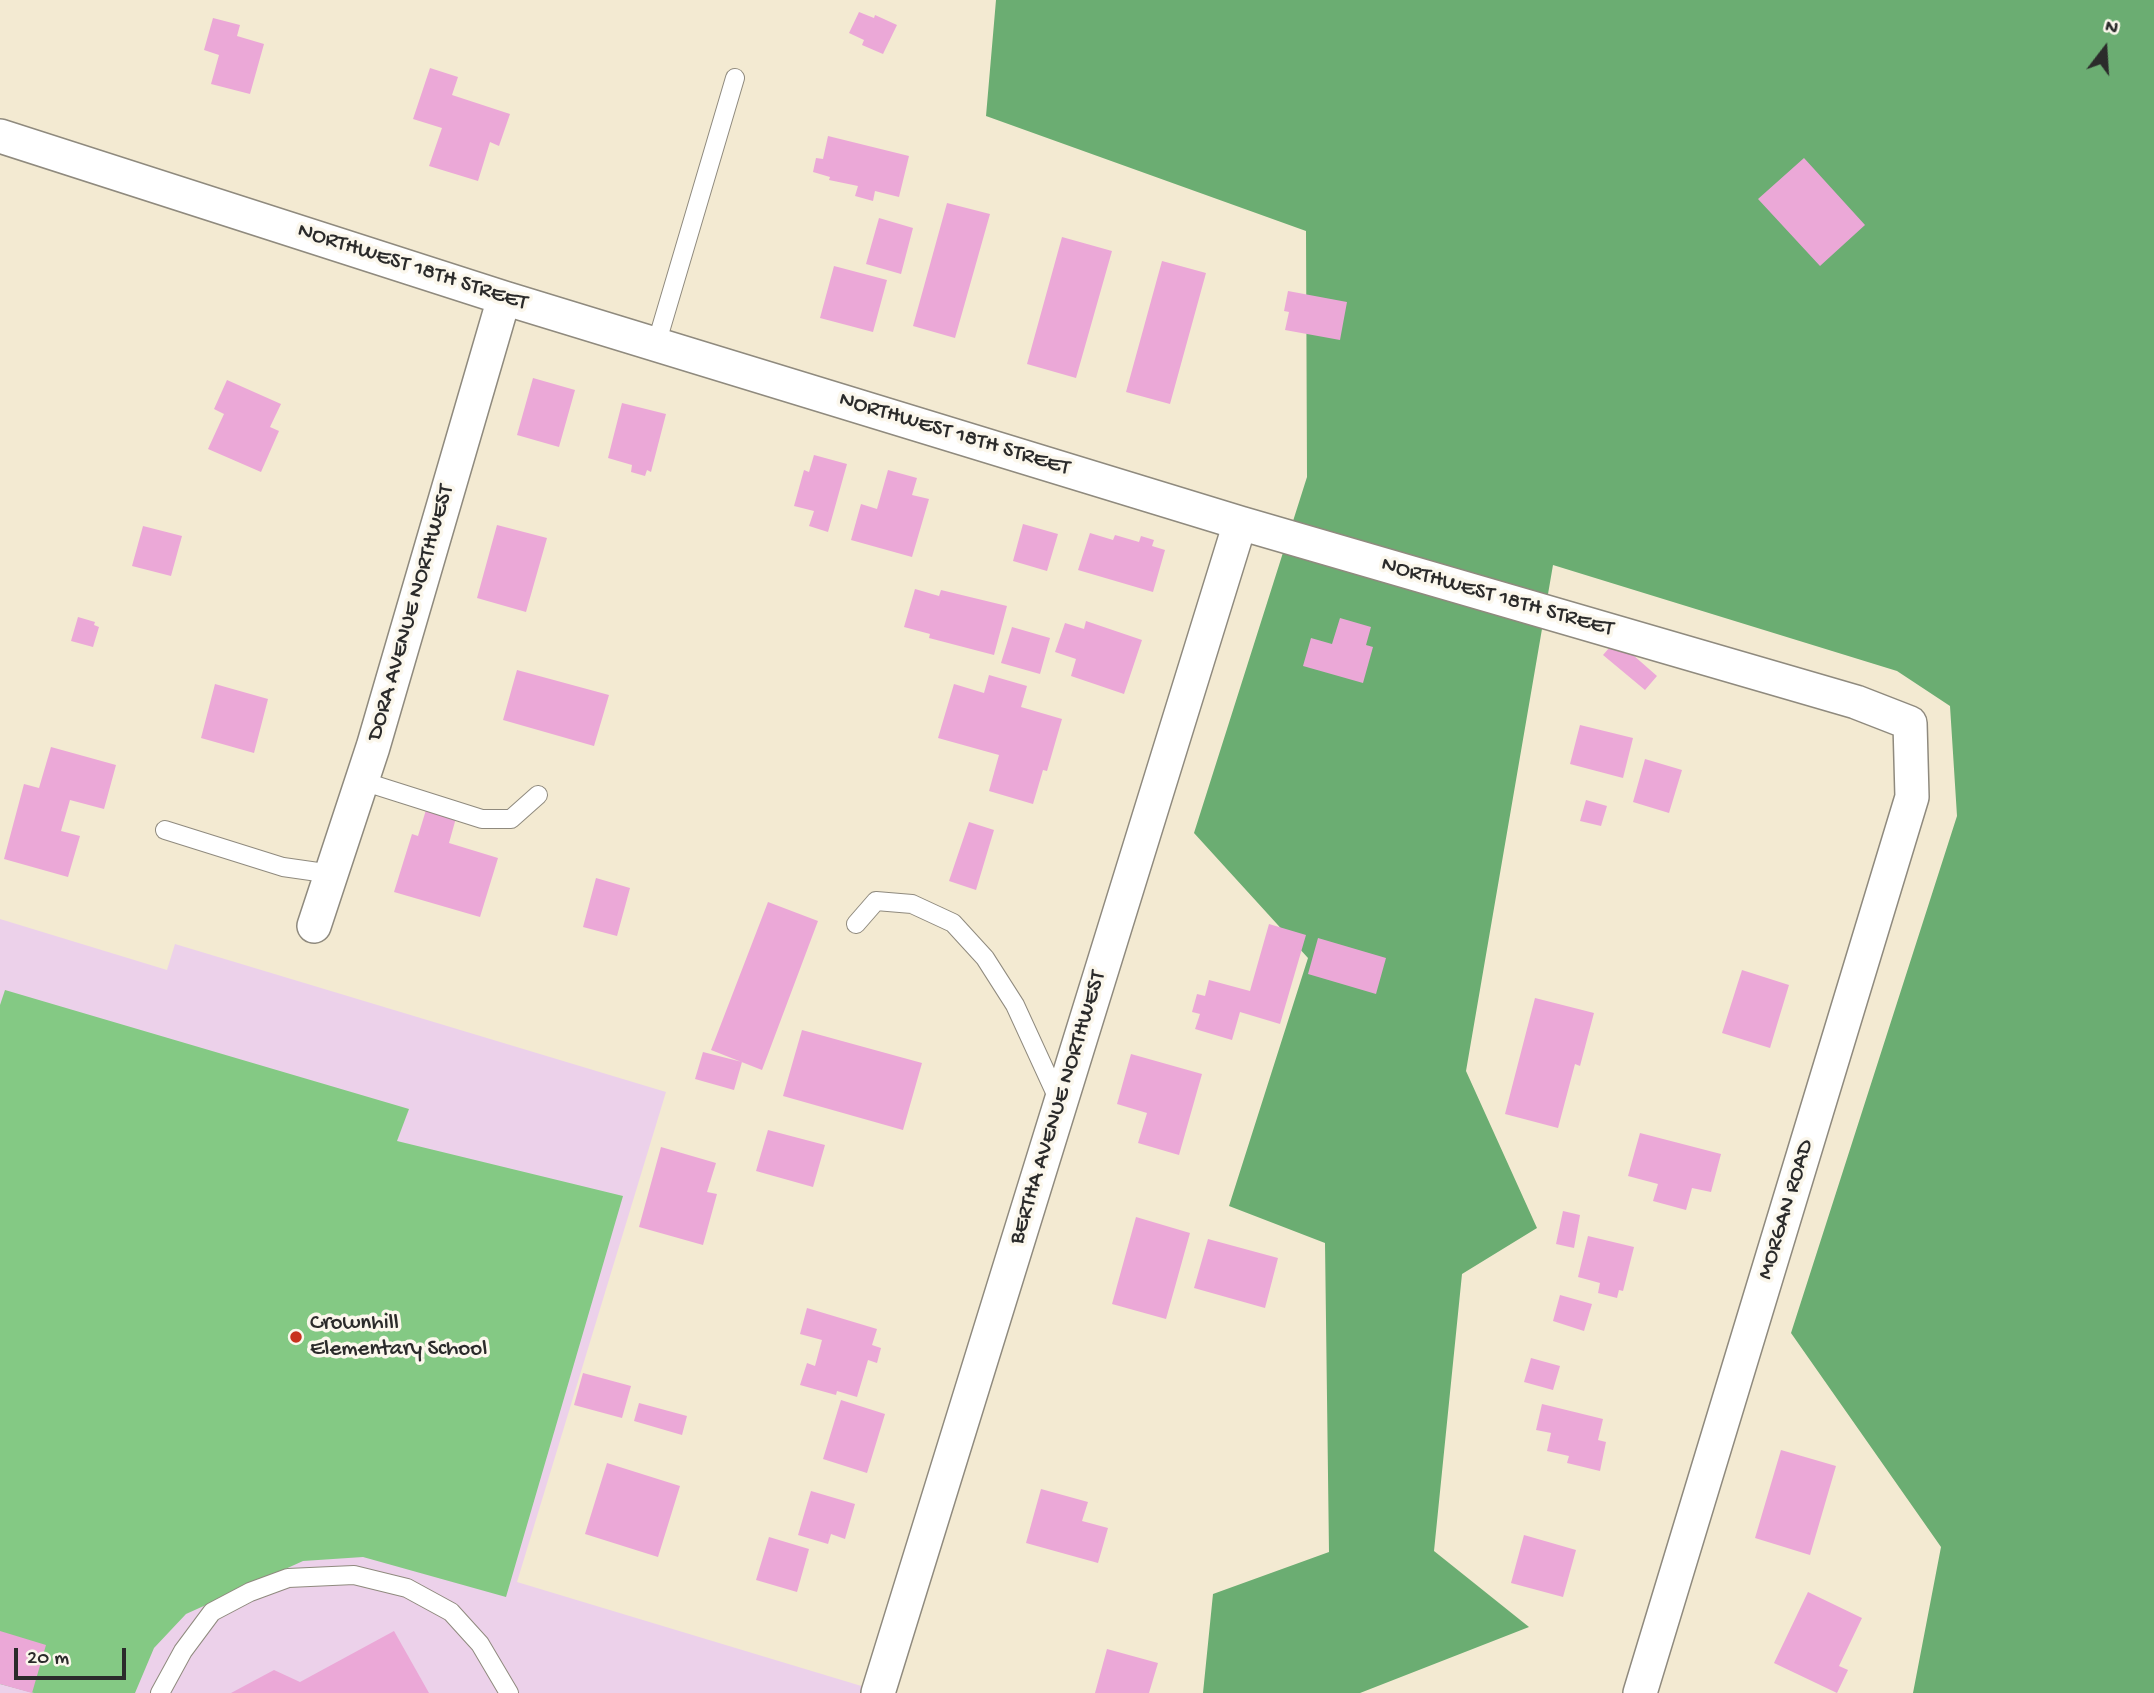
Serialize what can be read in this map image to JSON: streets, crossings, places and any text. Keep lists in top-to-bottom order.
{
  "streets": {
    "street": [
      "NORTHWEST 18TH STREET",
      "DORA AVENUE NORTHWEST",
      "BERTHA AVENUE NORTHWEST",
      "MORGAN ROAD"
    ]
  },
  "crossings": [
    ["NORTHWEST 18TH STREET", "DORA AVENUE NORTHWEST"],
    ["NORTHWEST 18TH STREET", "BERTHA AVENUE NORTHWEST"],
    ["NORTHWEST 18TH STREET", "MORGAN ROAD"]
  ],
  "places": ["Crownhill Elementary School"],
  "scale_bar": "20 m",
  "north": "top"
}
